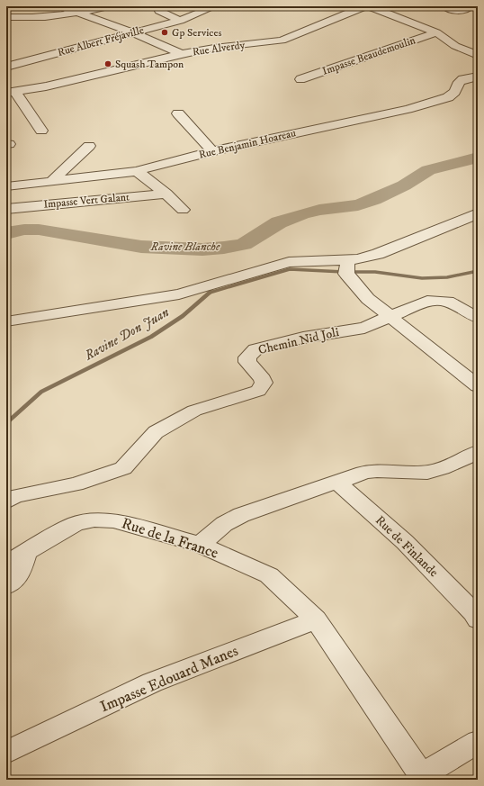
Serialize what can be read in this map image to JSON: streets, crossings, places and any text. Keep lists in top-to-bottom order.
{
  "streets": {
    "street": [
      "Rue Albert Fréjaville",
      "Rue Alverdy",
      "Impasse Beaudemoulin",
      "Rue Benjamin Hoareau",
      "Impasse Vert Galant",
      "Chemin Nid Joli",
      "Rue de la France",
      "Rue de Finlande",
      "Impasse Edouard Manes"
    ]
  },
  "crossings": [
    ["Rue de la France", "Impasse Edouard Manes"]
  ],
  "water": ["Ravine Blanche", "Ravine Don Juan"],
  "places": ["Gp Services", "Squash Tampon"]
}
